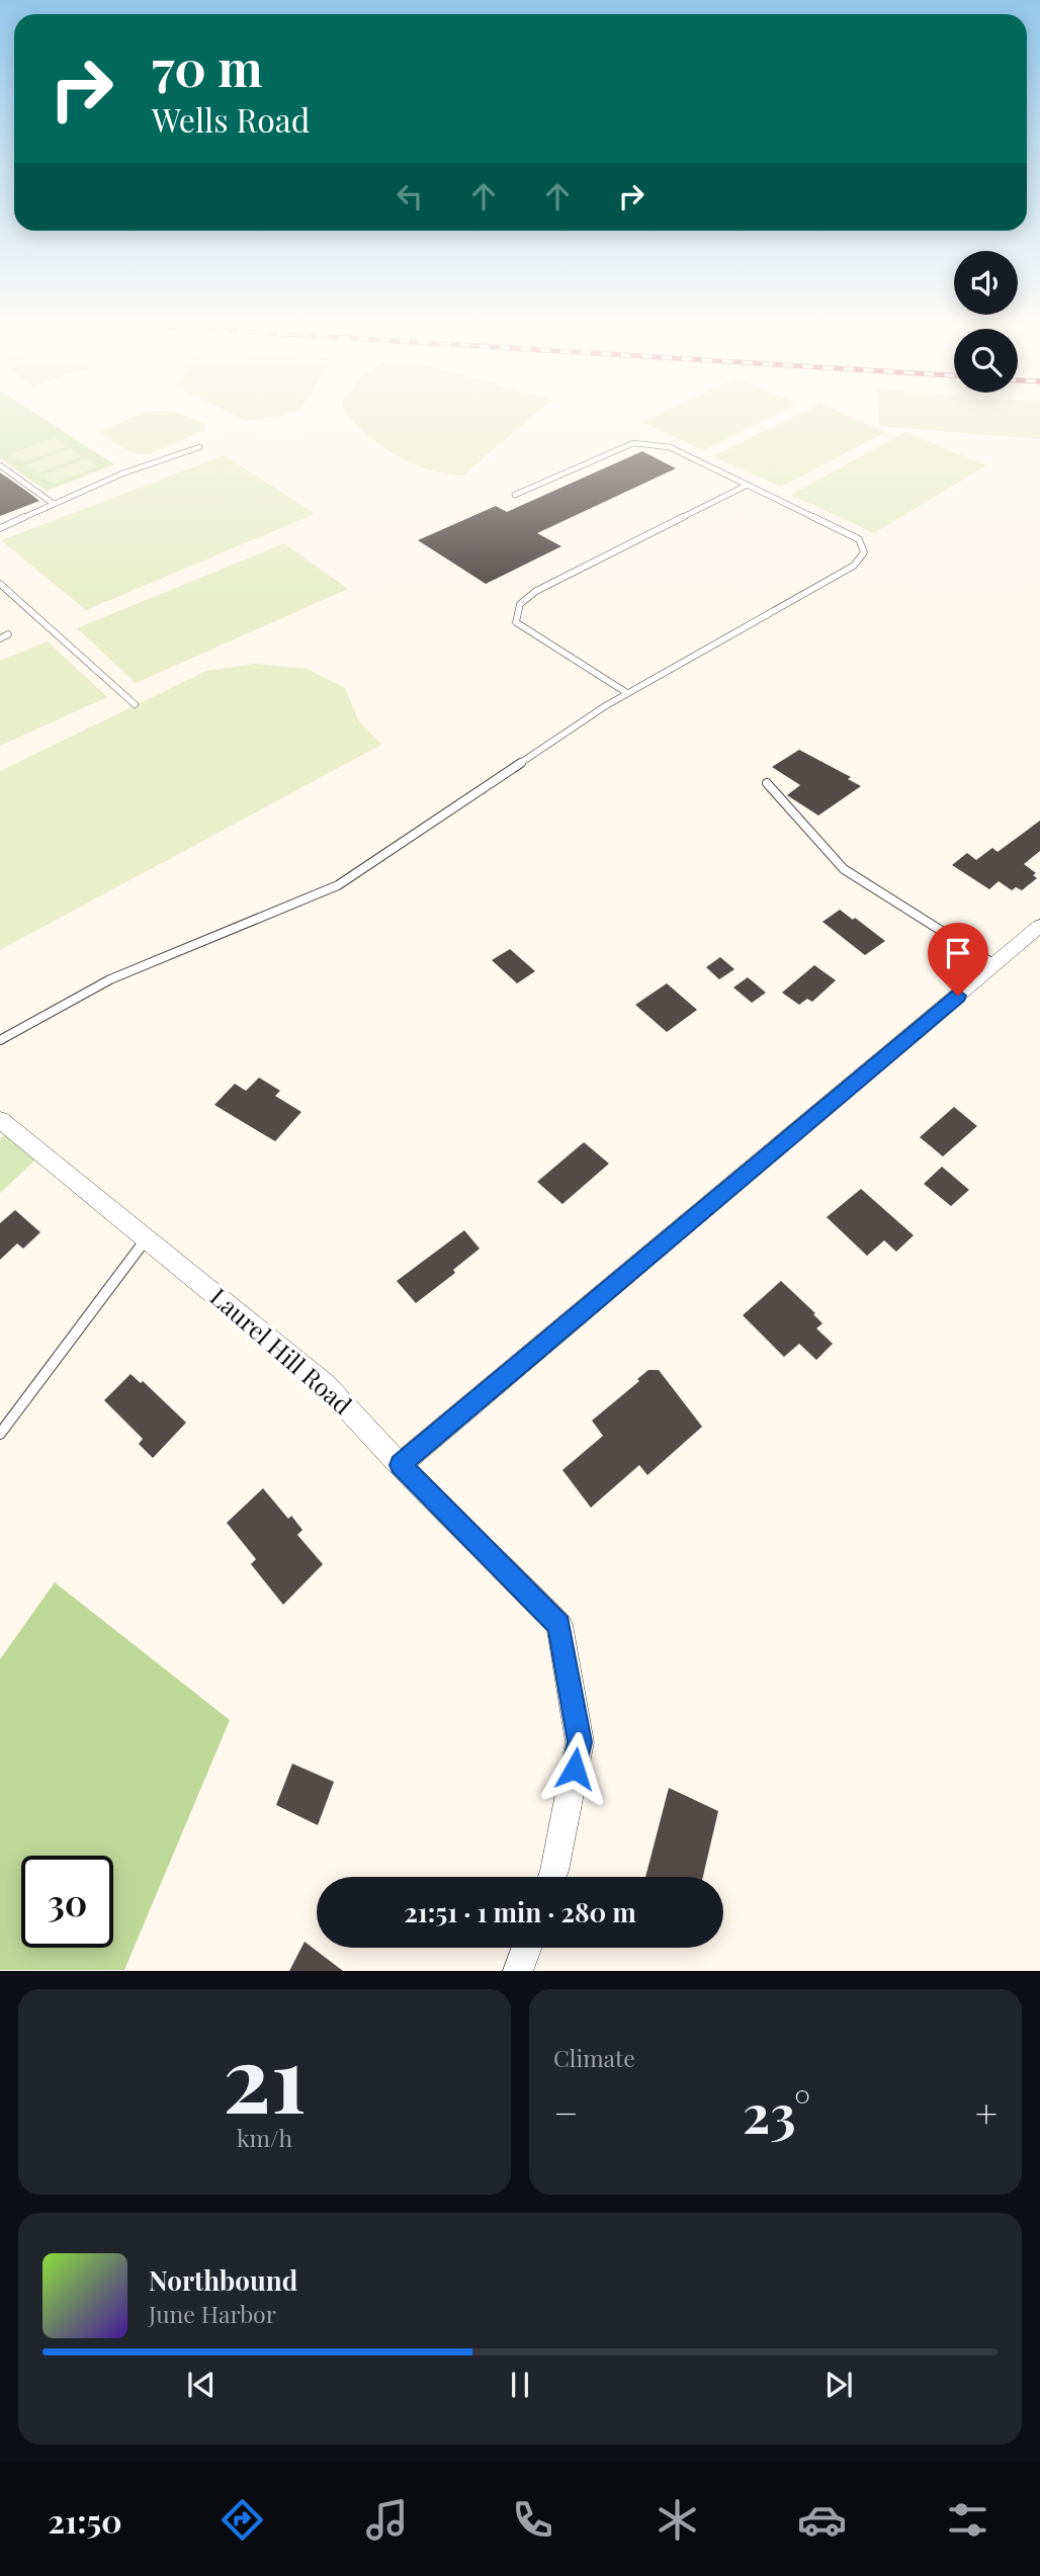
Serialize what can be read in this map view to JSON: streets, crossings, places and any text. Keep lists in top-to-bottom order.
{
  "streets": {
    "street": ["Laurel Hill Road"]
  },
  "page": {
    "turn": ["70 m", "Wells Road"],
    "limit": "30",
    "trip": "21:51 · 1 min · 280 m",
    "tile": [
      ["21", "km/h"],
      "Climate"
    ],
    "heat": ["−", "23°", "+"],
    "song": ["Northbound", "June Harbor"],
    "tabs": "21:50"
  }
}
